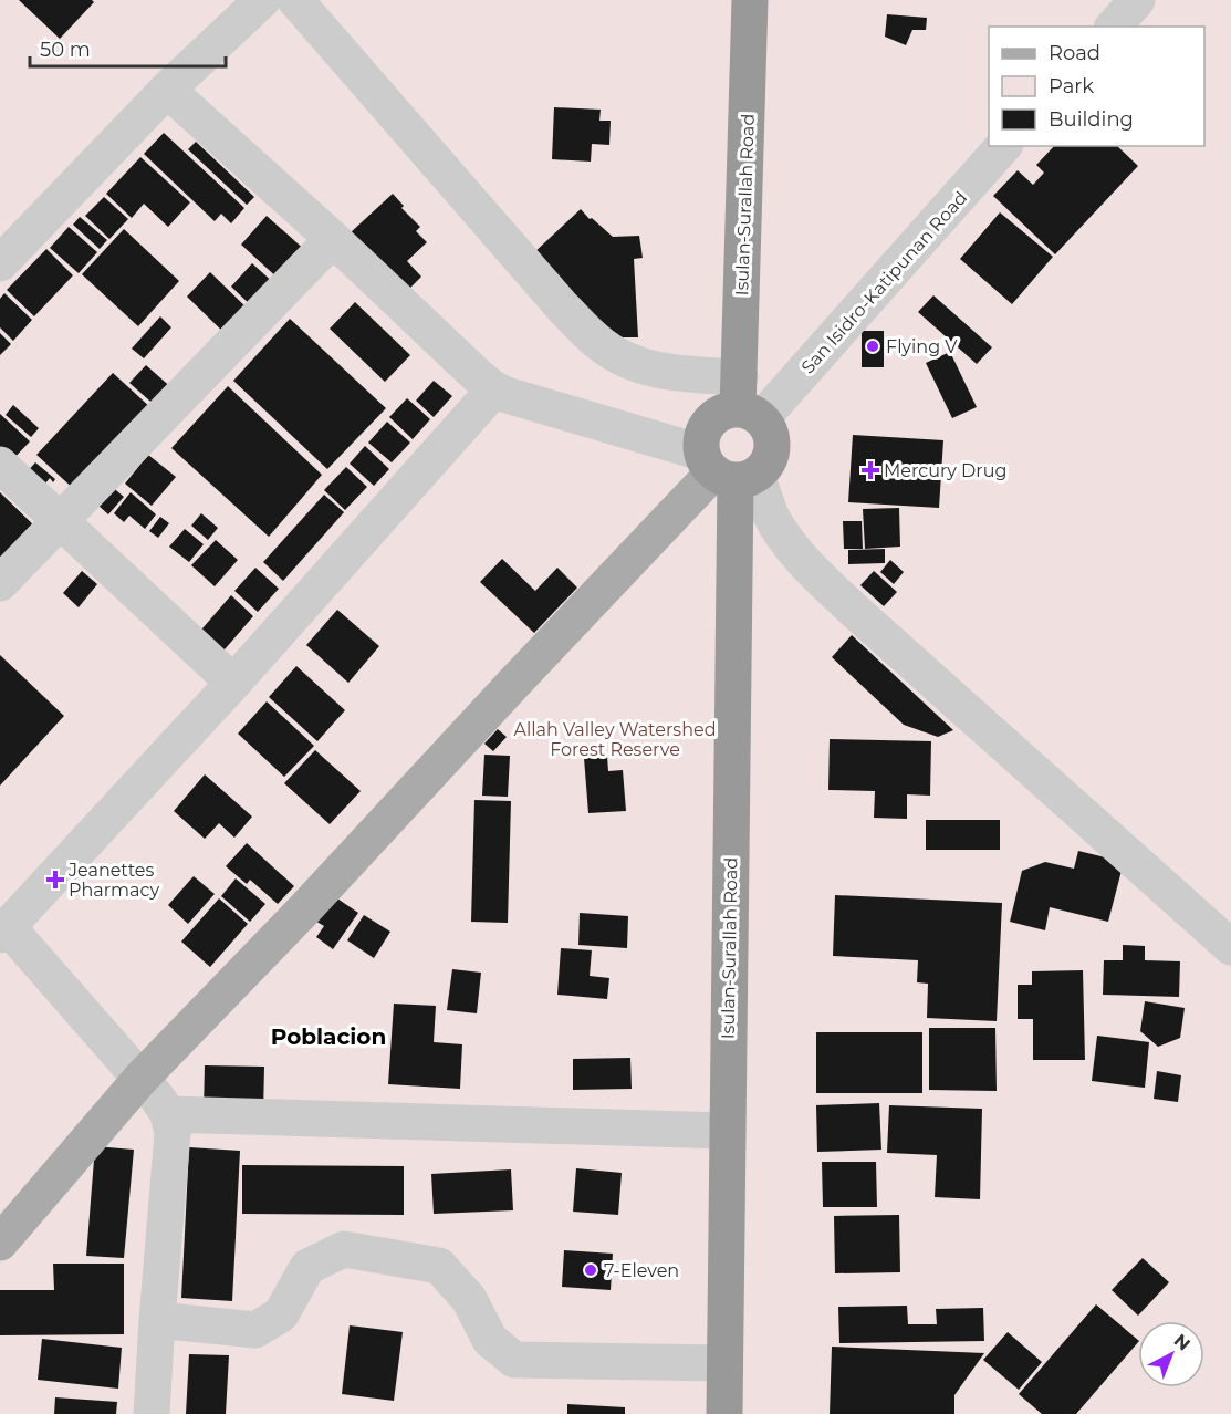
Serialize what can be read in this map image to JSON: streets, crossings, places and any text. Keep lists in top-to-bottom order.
{
  "streets": {
    "highway": ["Isulan-Surallah Road"],
    "street": ["San Isidro-Katipunan Road"]
  },
  "crossings": [
    ["Isulan-Surallah Road", "San Isidro-Katipunan Road"]
  ],
  "districts": ["Poblacion"],
  "parks": ["Allah Valley Watershed Forest Reserve"],
  "places": {
    "other": ["Flying V", "7-Eleven"],
    "health": ["Mercury Drug", "Jeanettes Pharmacy"]
  },
  "legend": ["Road", "Park", "Building"],
  "scale_bar": "50 m",
  "north": "top right"
}
